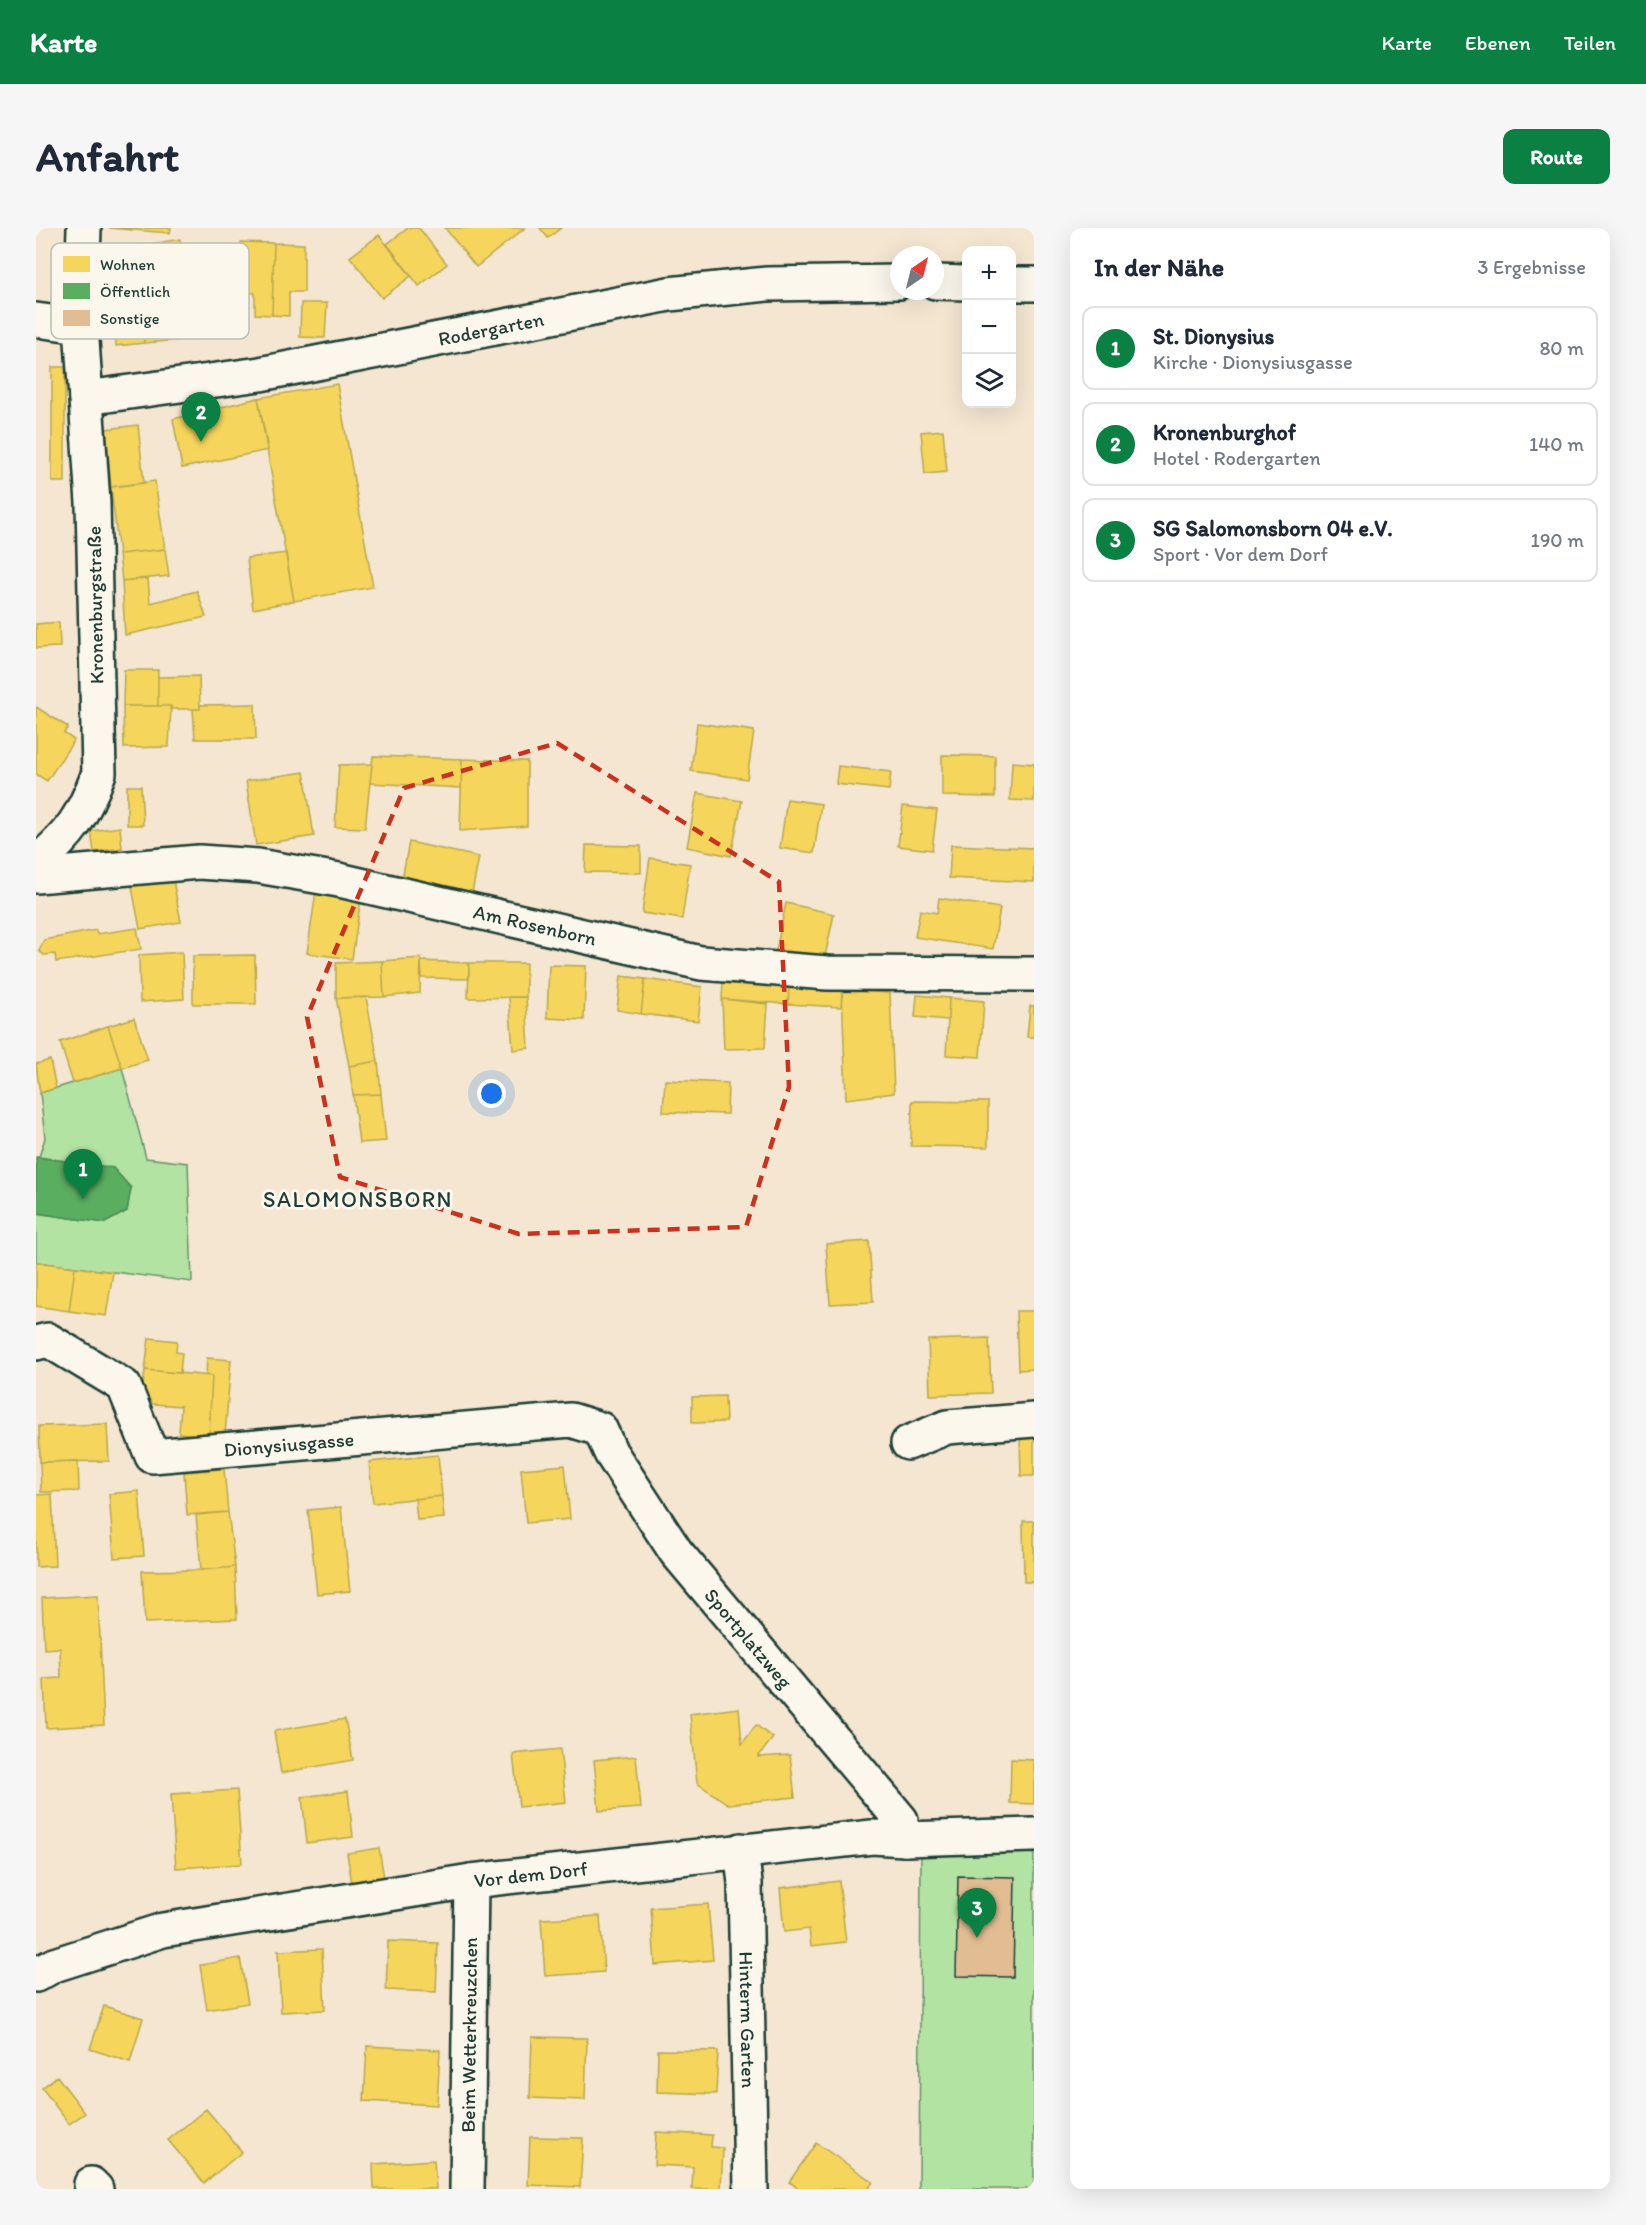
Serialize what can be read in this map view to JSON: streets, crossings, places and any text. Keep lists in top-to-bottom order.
{
  "streets": {
    "street": [
      "Rodergarten",
      "Kronenburgstraße",
      "Am Rosenborn",
      "Dionysiusgasse",
      "Sportplatzweg",
      "Vor dem Dorf",
      "Hinterm Garten",
      "Beim Wetterkreuzchen"
    ]
  },
  "crossings": [
    ["Rodergarten", "Kronenburgstraße"],
    ["Dionysiusgasse", "Sportplatzweg"],
    ["Sportplatzweg", "Vor dem Dorf"],
    ["Vor dem Dorf", "Hinterm Garten"],
    ["Vor dem Dorf", "Beim Wetterkreuzchen"]
  ],
  "districts": ["SALOMONSBORN"],
  "legend": ["Wohnen", "Öffentlich", "Sonstige"],
  "north": "top right",
  "page": {
    "header": "Karte",
    "nav": ["Karte", "Ebenen", "Teilen"],
    "buttons": "Route",
    "title": "Anfahrt",
    "heading": ["In der Nähe", "3 Ergebnisse"],
    "map_buttons": ["+", "−"],
    "list": [
      {
        "mark": "1",
        "name": "St. Dionysius",
        "note": "Kirche · Dionysiusgasse",
        "value": "80 m"
      },
      {
        "mark": "2",
        "name": "Kronenburghof",
        "note": "Hotel · Rodergarten",
        "value": "140 m"
      },
      {
        "mark": "3",
        "name": "SG Salomonsborn 04 e.V.",
        "note": "Sport · Vor dem Dorf",
        "value": "190 m"
      }
    ],
    "pins": ["2", "1", "3"]
  }
}
